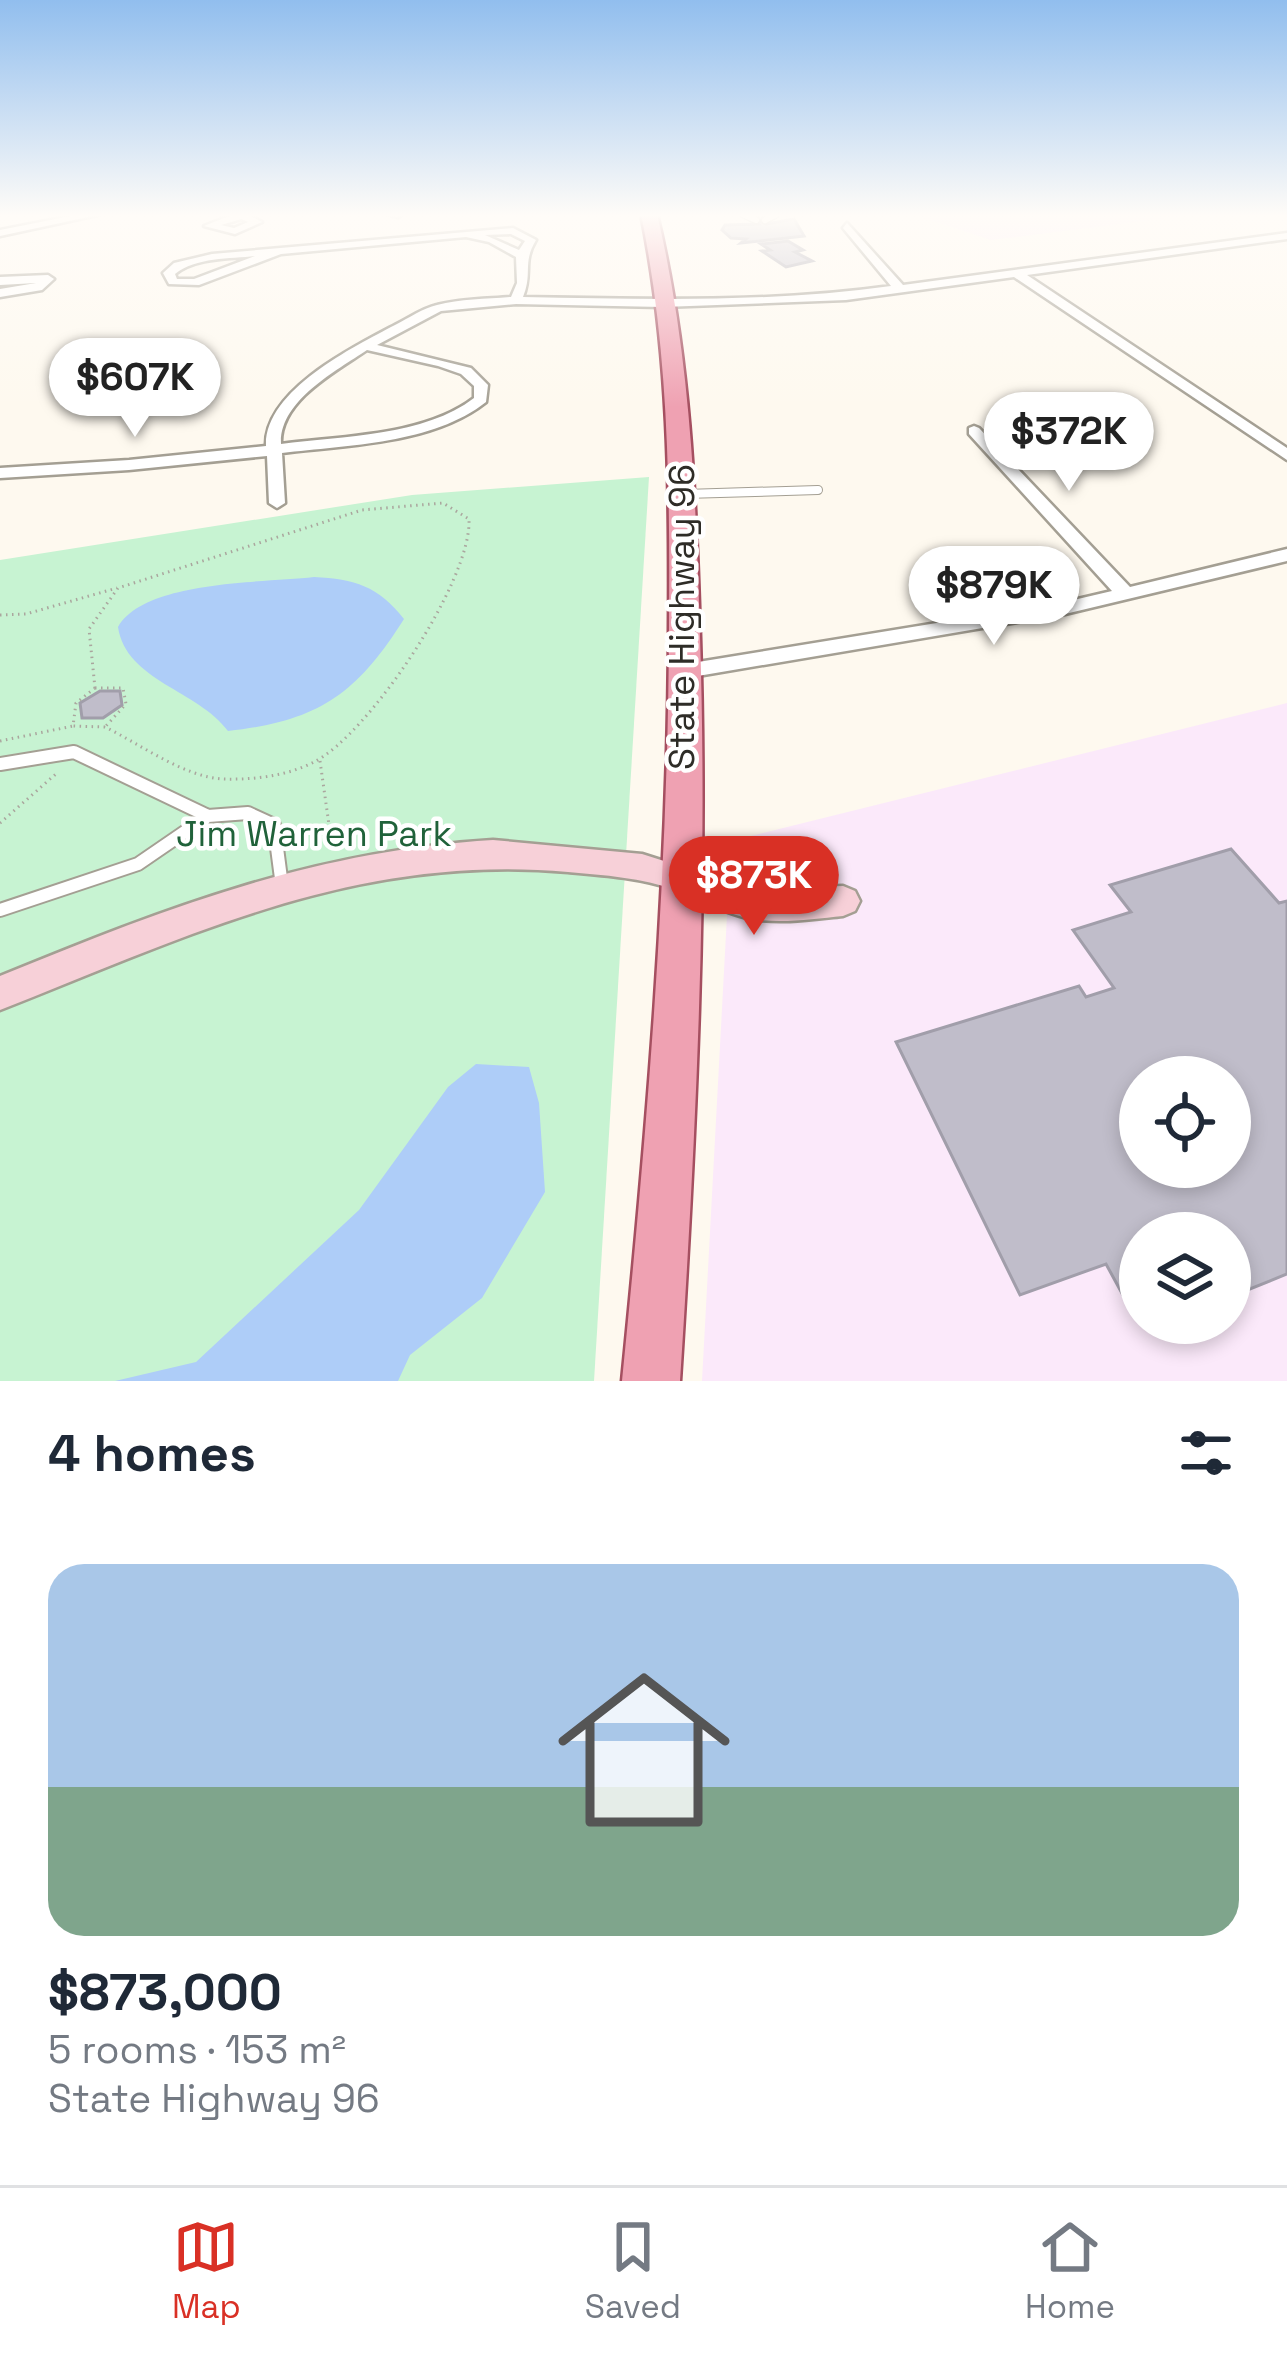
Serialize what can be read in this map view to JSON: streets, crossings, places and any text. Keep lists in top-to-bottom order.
{
  "streets": {
    "main road": ["State Highway 96"]
  },
  "parks": ["Jim Warren Park"],
  "page": {
    "price": [
      "$607K",
      "$372K",
      "$879K",
      "$873K"
    ],
    "heading": "4 homes",
    "list": [
      {
        "name": "$873,000",
        "note": "5 rooms · 153 m² · State Highway 96"
      }
    ],
    "tabs": ["Map", "Saved", "Home"]
  }
}
